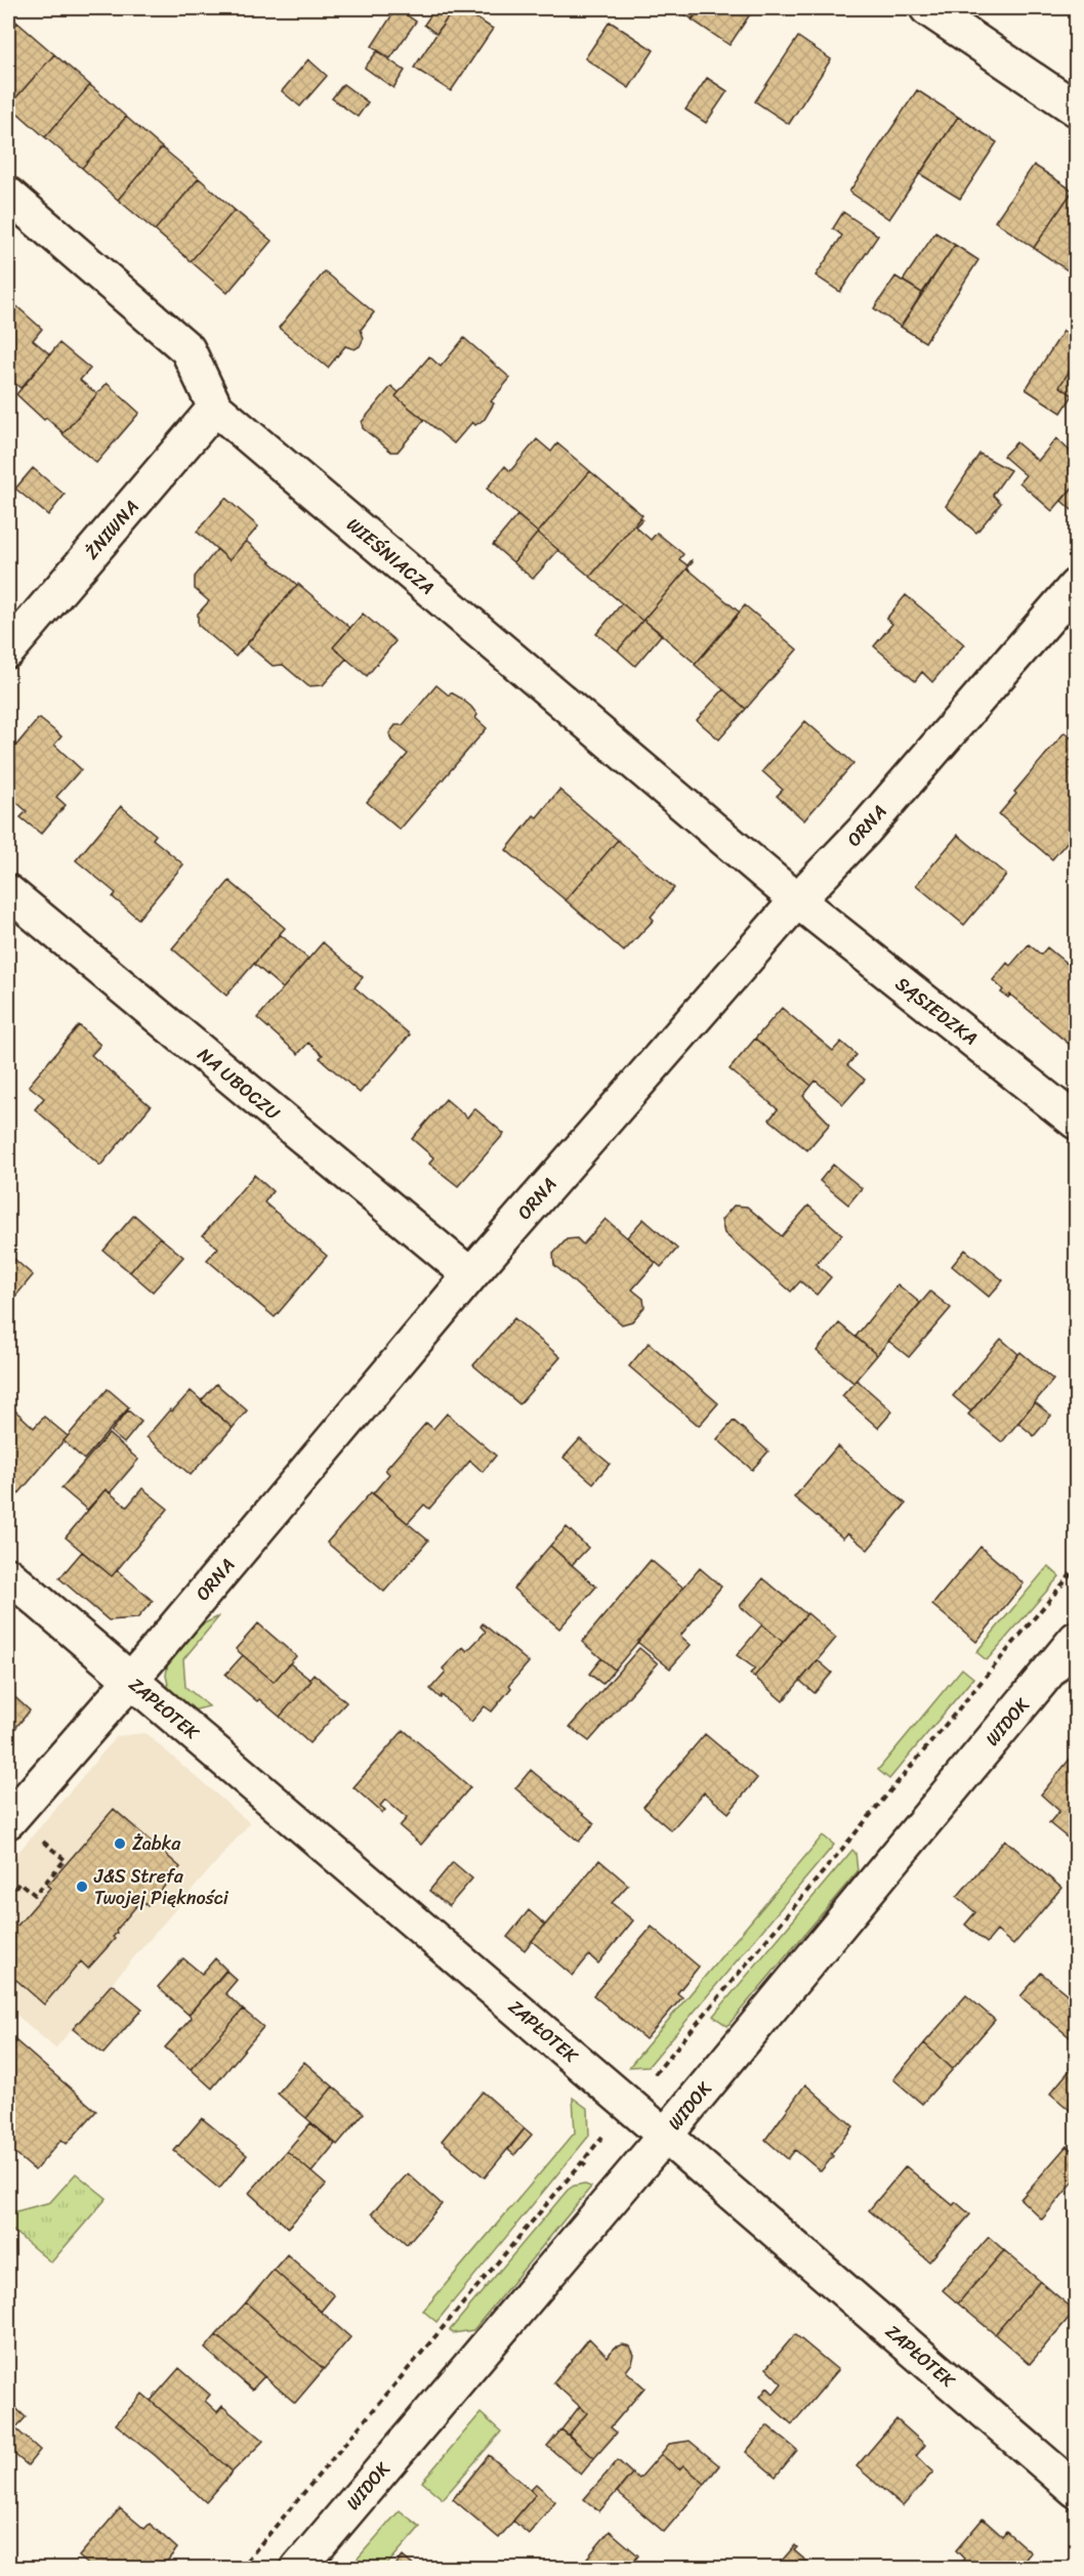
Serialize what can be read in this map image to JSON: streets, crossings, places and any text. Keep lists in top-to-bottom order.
{
  "streets": {
    "street": [
      "ŻNIWNA",
      "WIEŚNIACZA",
      "ORNA",
      "SĄSIEDZKA",
      "NA UBOCZU",
      "ZAPŁOTEK",
      "WIDOK"
    ]
  },
  "crossings": [
    ["ŻNIWNA", "WIEŚNIACZA"],
    ["WIEŚNIACZA", "ORNA"],
    ["WIEŚNIACZA", "SĄSIEDZKA"],
    ["ORNA", "SĄSIEDZKA"],
    ["ORNA", "NA UBOCZU"],
    ["ORNA", "ZAPŁOTEK"],
    ["ZAPŁOTEK", "WIDOK"]
  ],
  "places": ["Żabka", "J&S Strefa Twojej Piękności"]
}
